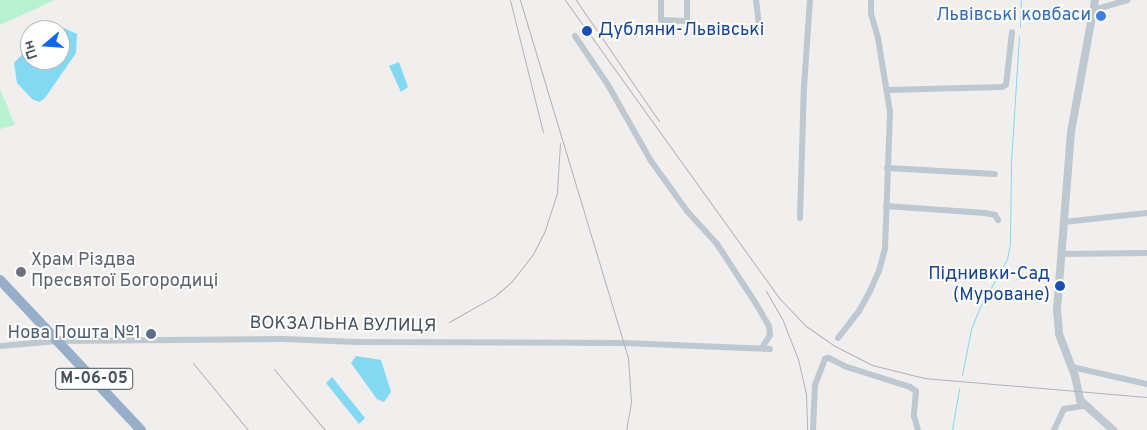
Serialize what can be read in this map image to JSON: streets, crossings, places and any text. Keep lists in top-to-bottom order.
{
  "streets": {
    "highway": ["М-06-05"],
    "street": ["ВОКЗАЛЬНА ВУЛИЦЯ"]
  },
  "crossings": [
    ["ВОКЗАЛЬНА ВУЛИЦЯ", "М-06-05"]
  ],
  "places": [
    "Львівські ковбаси",
    "Дубляни-Львівські",
    "Храм Різдва Пресвятої Богородиці",
    "Піднивки-Сад (Муроване)",
    "Нова Пошта №1"
  ],
  "north": "left"
}
